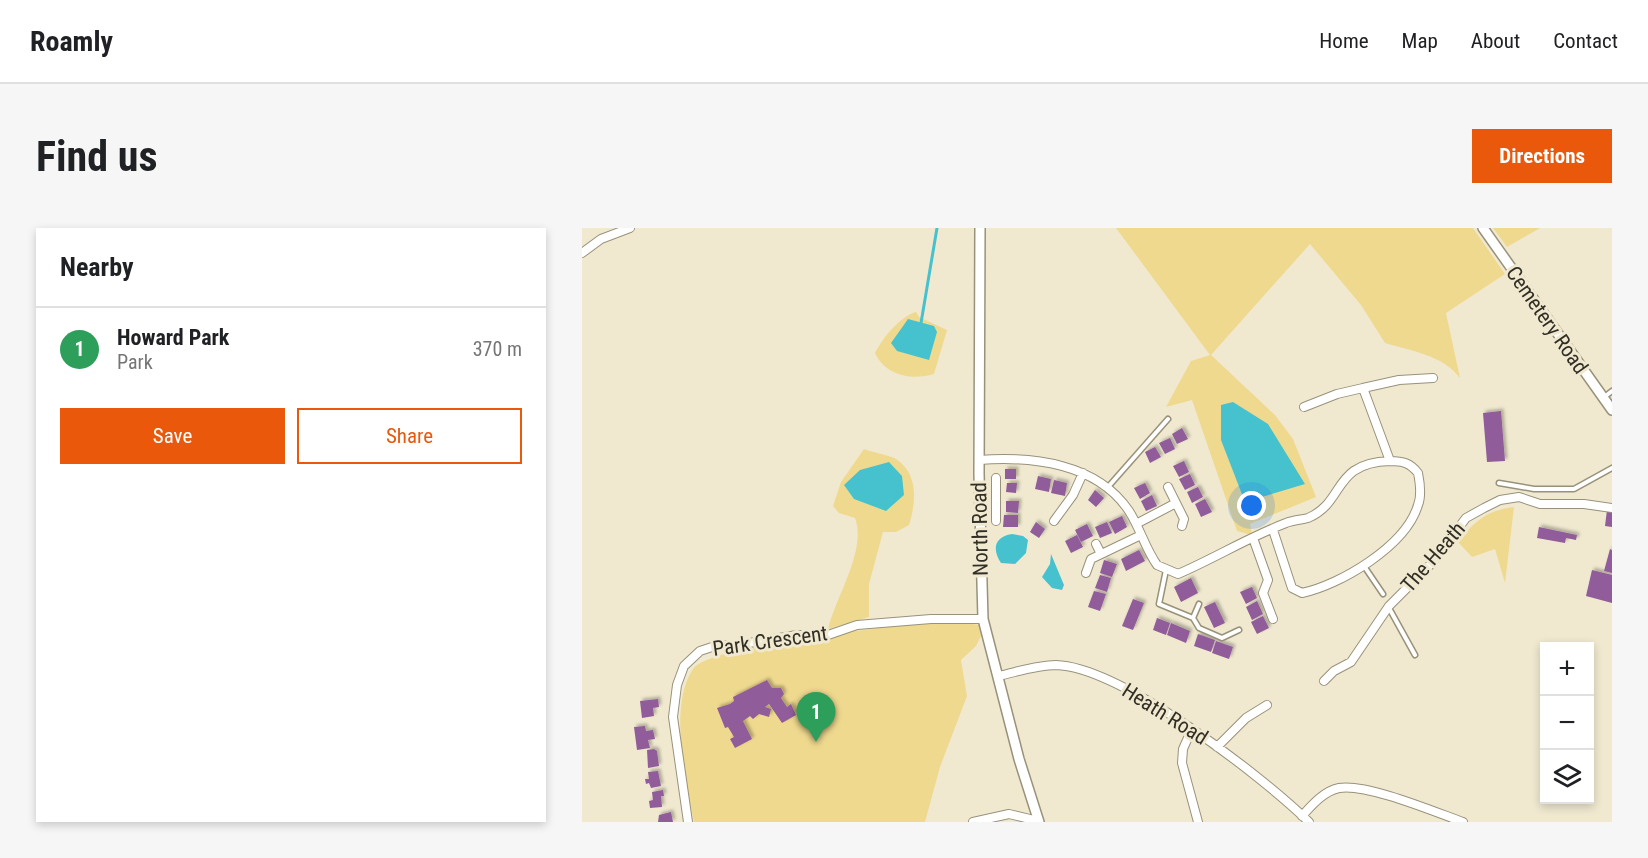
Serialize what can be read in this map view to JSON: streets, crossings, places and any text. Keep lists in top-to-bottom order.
{
  "streets": {
    "street": [
      "Cemetery Road",
      "North Road",
      "The Heath",
      "Park Crescent",
      "Heath Road"
    ]
  },
  "crossings": [
    ["North Road", "Park Crescent"],
    ["North Road", "Heath Road"]
  ],
  "page": {
    "header": "Roamly",
    "nav": [
      "Home",
      "Map",
      "About",
      "Contact"
    ],
    "buttons": [
      "Directions",
      ["Save", "Share"]
    ],
    "title": "Find us",
    "heading": "Nearby",
    "list": [
      {
        "mark": "1",
        "name": "Howard Park",
        "note": "Park",
        "value": "370 m"
      }
    ],
    "map_buttons": ["+", "−"],
    "pins": "1"
  }
}
